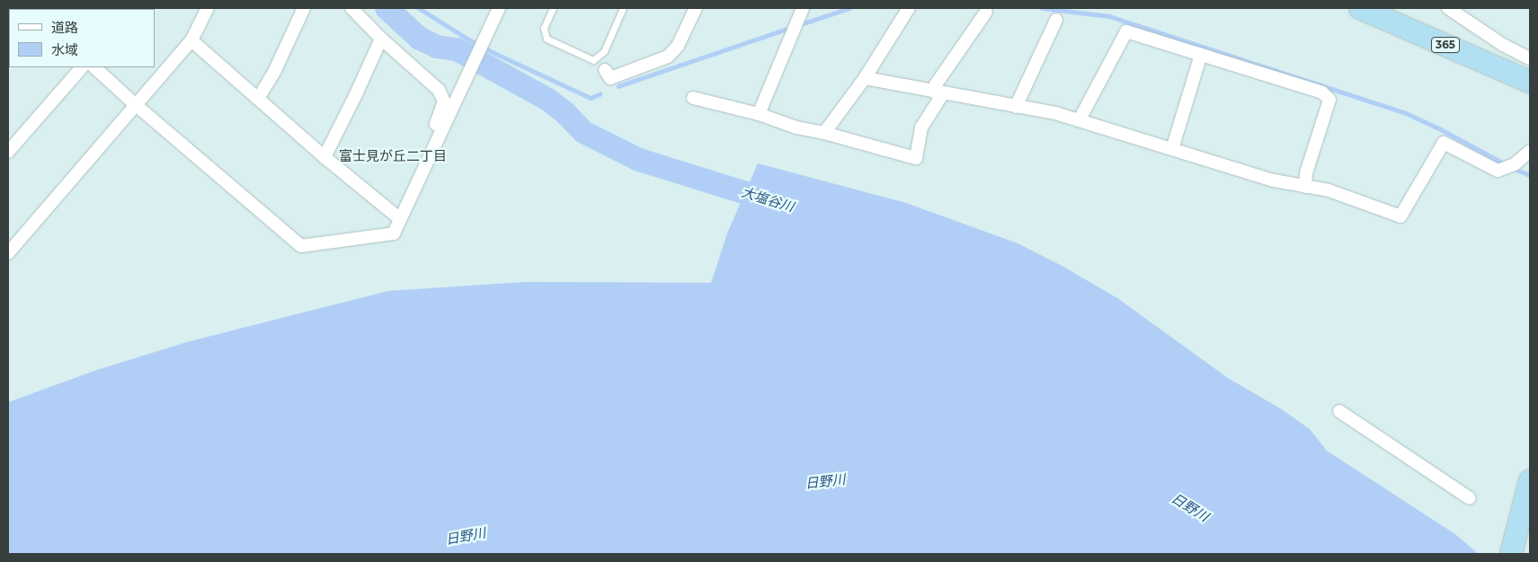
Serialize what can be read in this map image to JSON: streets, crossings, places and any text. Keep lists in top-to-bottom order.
{
  "streets": {
    "highway": ["365"]
  },
  "districts": ["富士見が丘二丁目"],
  "water": ["大塩谷川", "日野川"],
  "legend": ["道路", "水域"]
}
